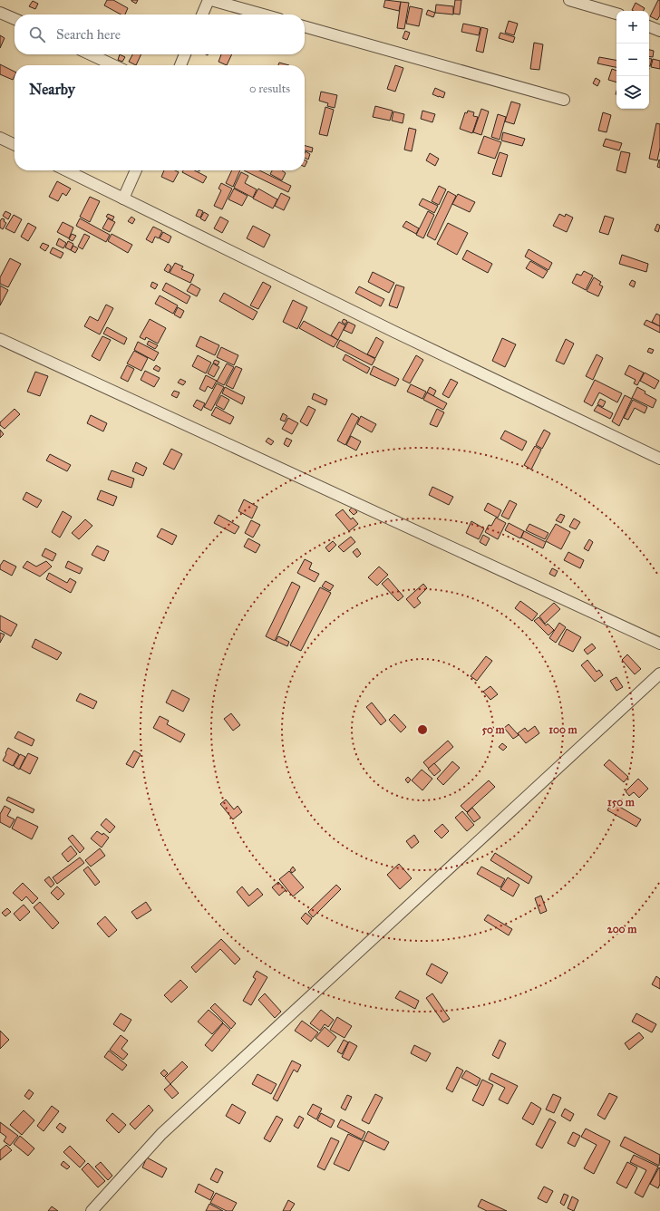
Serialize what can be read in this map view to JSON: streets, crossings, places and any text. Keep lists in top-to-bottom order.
{
  "page": {
    "map_buttons": ["+", "−"],
    "search": "Search here",
    "heading": ["Nearby", "0 results"]
  },
  "rings": [
    "50 m",
    "100 m",
    "150 m",
    "200 m"
  ]
}
